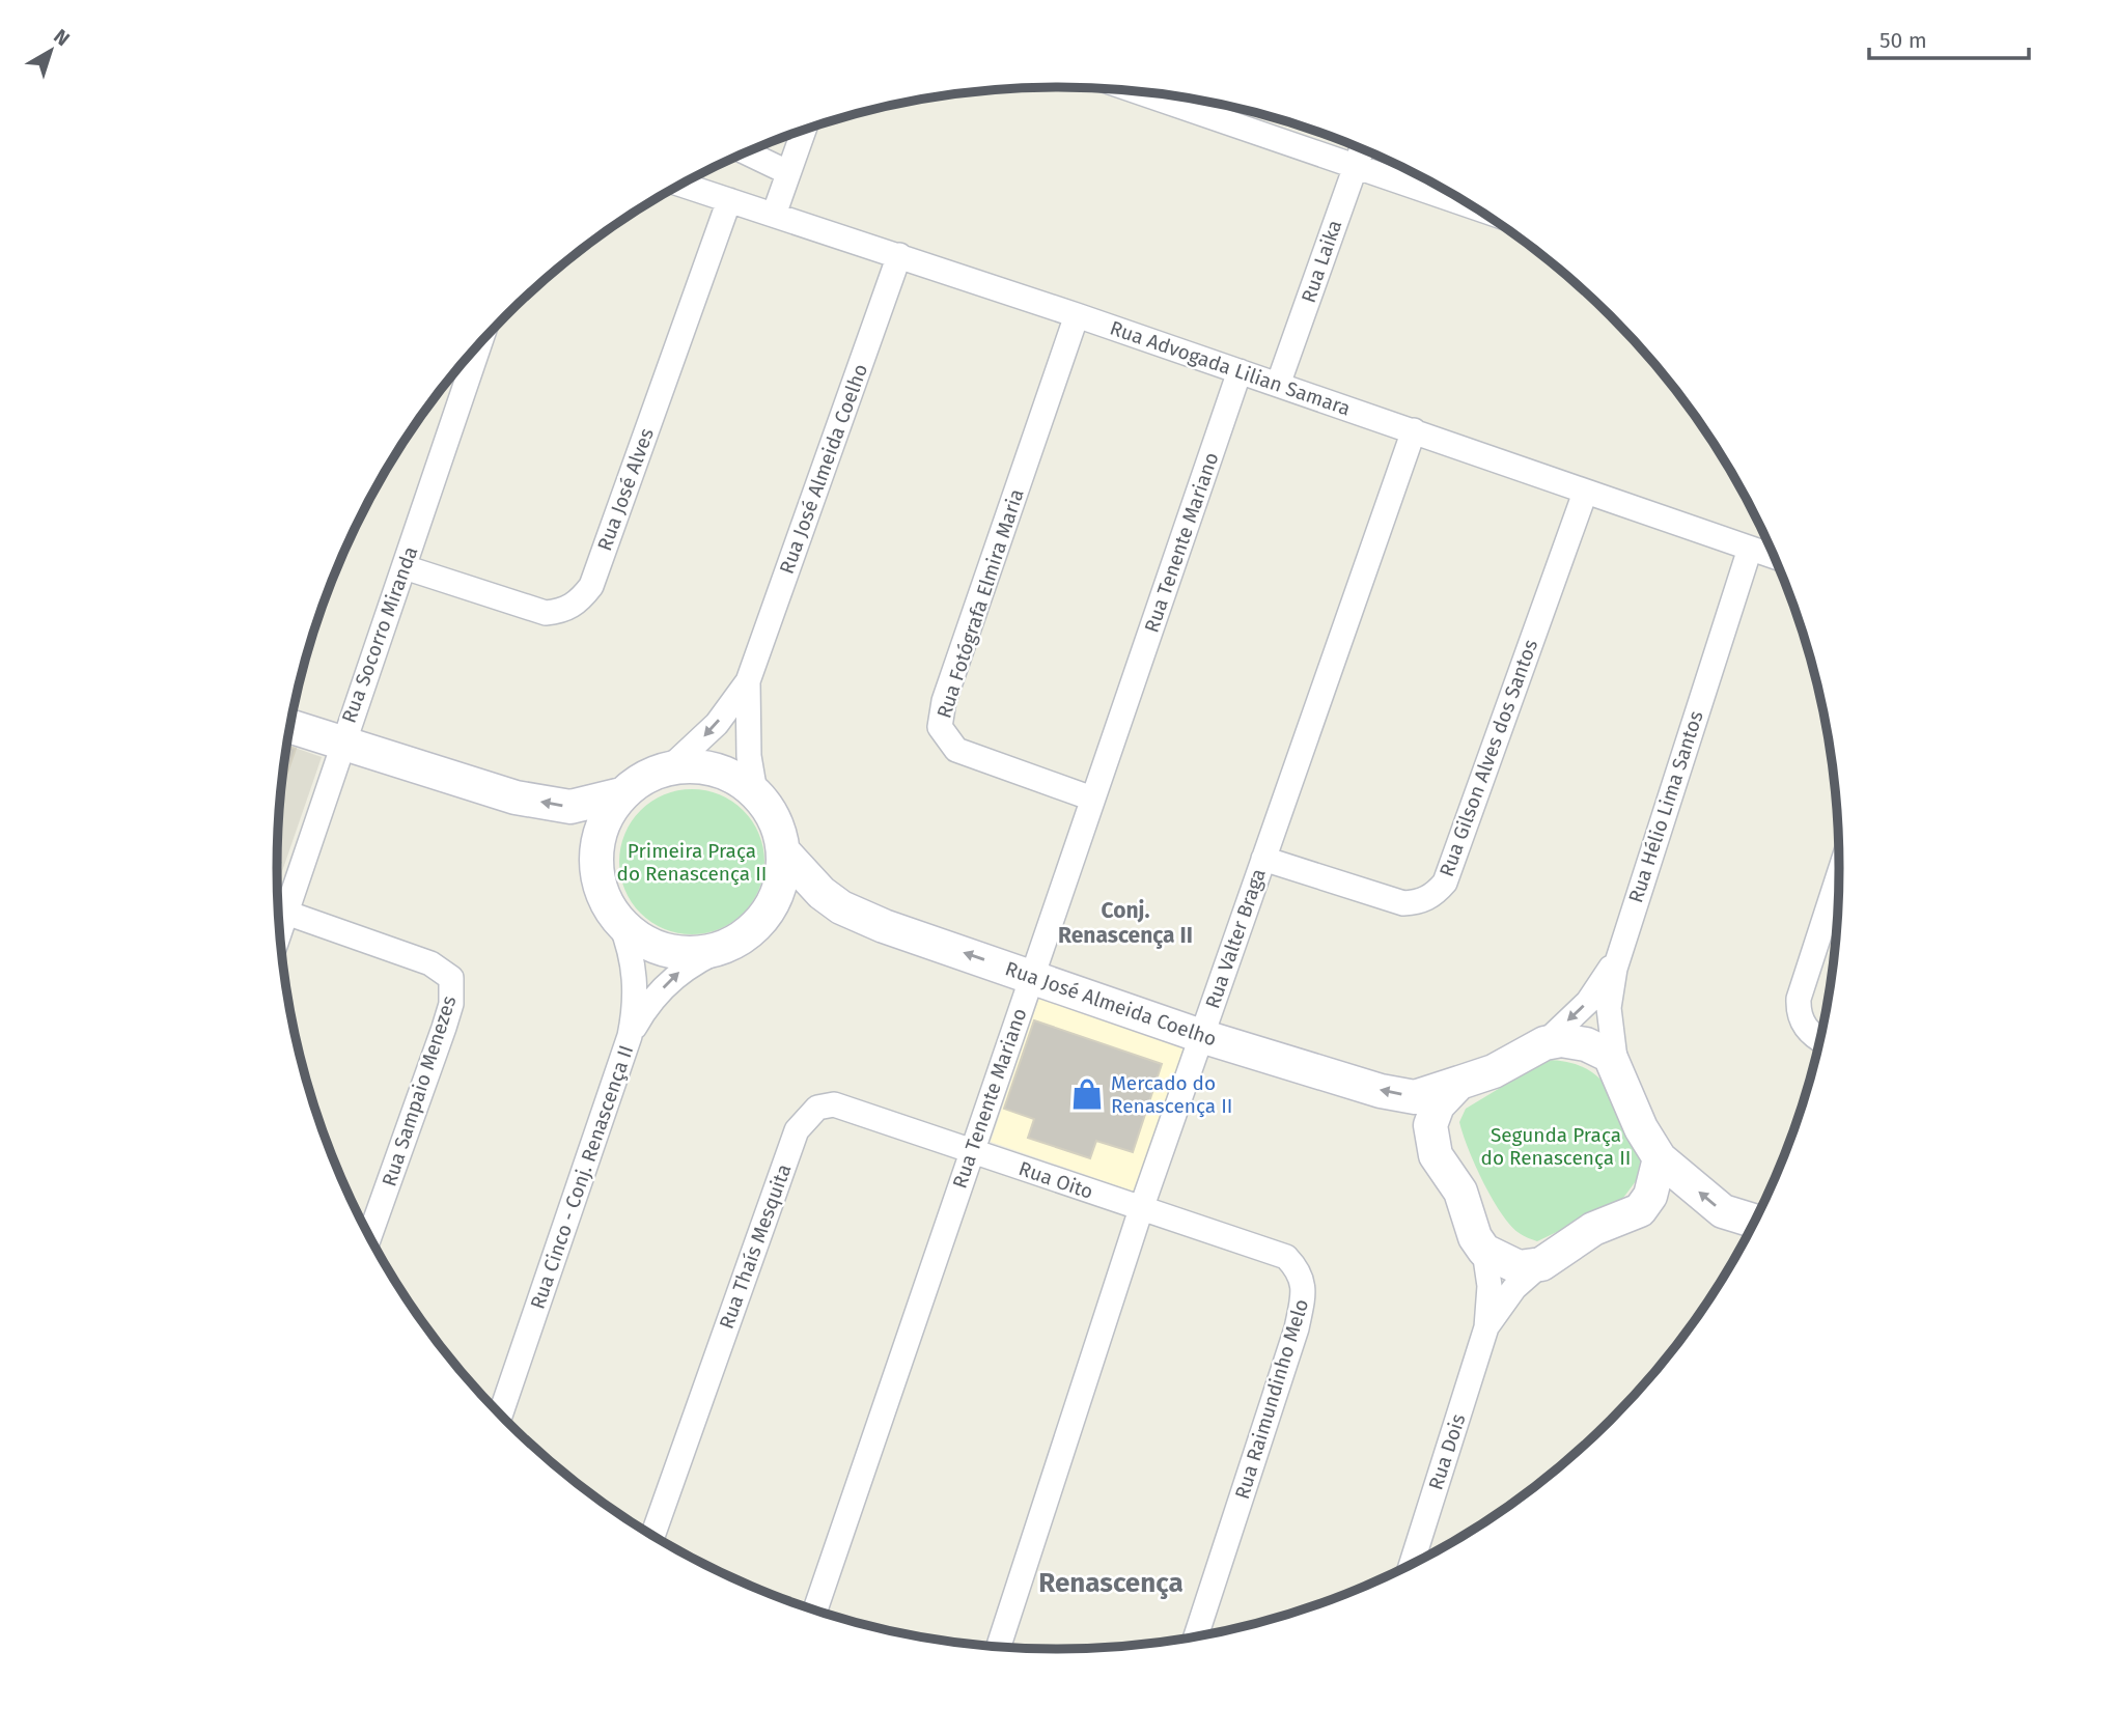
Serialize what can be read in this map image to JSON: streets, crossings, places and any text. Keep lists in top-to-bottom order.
{
  "streets": {
    "street": [
      "Rua Laika",
      "Rua Advogada Lilian Samara",
      "Rua José Almeida Coelho",
      "Rua José Alves",
      "Rua Tenente Mariano",
      "Rua Fotógrafa Elmira Maria",
      "Rua Socorro Miranda",
      "Rua Gilson Alves dos Santos",
      "Rua Hélio Lima Santos",
      "Rua Valter Braga",
      "Rua Sampaio Menezes",
      "Rua Cinco - Conj. Renascença II",
      "Rua Oito",
      "Rua Thaís Mesquita",
      "Rua Raimundinho Melo",
      "Rua Dois"
    ]
  },
  "crossings": [
    ["Rua Laika", "Rua Advogada Lilian Samara"],
    ["Rua Advogada Lilian Samara", "Rua José Almeida Coelho"],
    ["Rua Advogada Lilian Samara", "Rua José Alves"],
    ["Rua Advogada Lilian Samara", "Rua Tenente Mariano"],
    ["Rua Advogada Lilian Samara", "Rua Fotógrafa Elmira Maria"],
    ["Rua Advogada Lilian Samara", "Rua Gilson Alves dos Santos"],
    ["Rua Advogada Lilian Samara", "Rua Hélio Lima Santos"],
    ["Rua Advogada Lilian Samara", "Rua Valter Braga"],
    ["Rua José Almeida Coelho", "Rua Tenente Mariano"],
    ["Rua José Almeida Coelho", "Rua Hélio Lima Santos"],
    ["Rua José Almeida Coelho", "Rua Valter Braga"],
    ["Rua José Almeida Coelho", "Rua Cinco - Conj. Renascença II"],
    ["Rua José Alves", "Rua Socorro Miranda"],
    ["Rua Tenente Mariano", "Rua Fotógrafa Elmira Maria"],
    ["Rua Tenente Mariano", "Rua Oito"],
    ["Rua Tenente Mariano", "Rua Thaís Mesquita"],
    ["Rua Socorro Miranda", "Rua Sampaio Menezes"],
    ["Rua Gilson Alves dos Santos", "Rua Valter Braga"],
    ["Rua Valter Braga", "Rua Oito"],
    ["Rua Valter Braga", "Rua Raimundinho Melo"],
    ["Rua Oito", "Rua Thaís Mesquita"],
    ["Rua Oito", "Rua Raimundinho Melo"]
  ],
  "one_way": ["Rua José Almeida Coelho"],
  "districts": ["Conj. Renascença II", "Renascença"],
  "parks": ["Primeira Praça do Renascença II", "Segunda Praça do Renascença II"],
  "places": {
    "shop": ["Mercado do Renascença II"]
  },
  "scale_bar": "50 m",
  "north": "top right"
}
